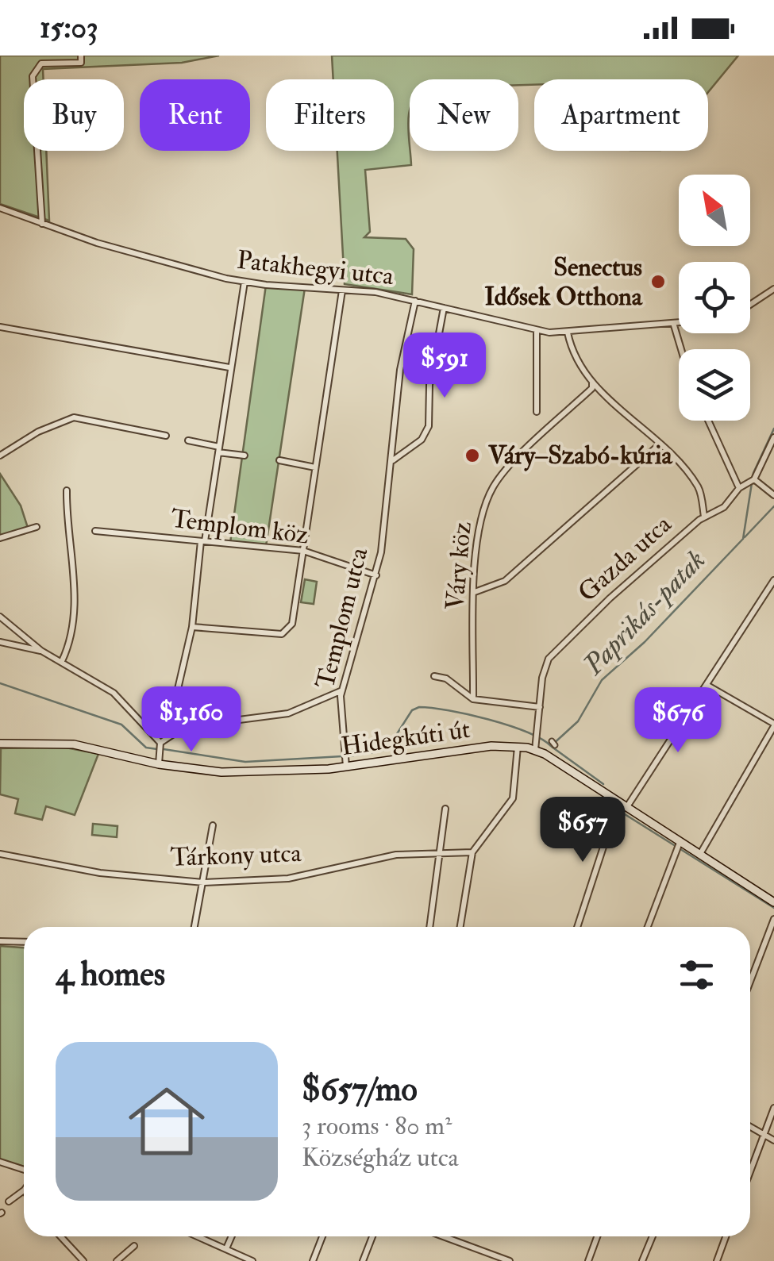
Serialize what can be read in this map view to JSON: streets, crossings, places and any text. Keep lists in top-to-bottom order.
{
  "streets": {
    "main road": ["Hidegkúti út"],
    "street": [
      "Patakhegyi utca",
      "Templom köz",
      "Gazda utca",
      "Váry köz",
      "Templom utca",
      "Tárkony utca"
    ]
  },
  "crossings": [
    ["Patakhegyi utca", "Templom utca"],
    ["Templom köz", "Templom utca"],
    ["Gazda utca", "Hidegkúti út"],
    ["Templom utca", "Hidegkúti út"]
  ],
  "water": ["Paprikás-patak"],
  "places": ["Senectus Idősek Otthona", "Váry–Szabó-kúria"],
  "north": "top left",
  "page": {
    "status": "15:03",
    "chip": [
      "Buy",
      "Rent",
      "Filters",
      "New",
      "Apartment"
    ],
    "price": [
      "$591",
      "$1,160",
      "$676",
      "$657"
    ],
    "heading": "4 homes",
    "list": [
      {
        "name": "$657/mo",
        "note": "3 rooms · 80 m² · Községház utca"
      }
    ]
  }
}
